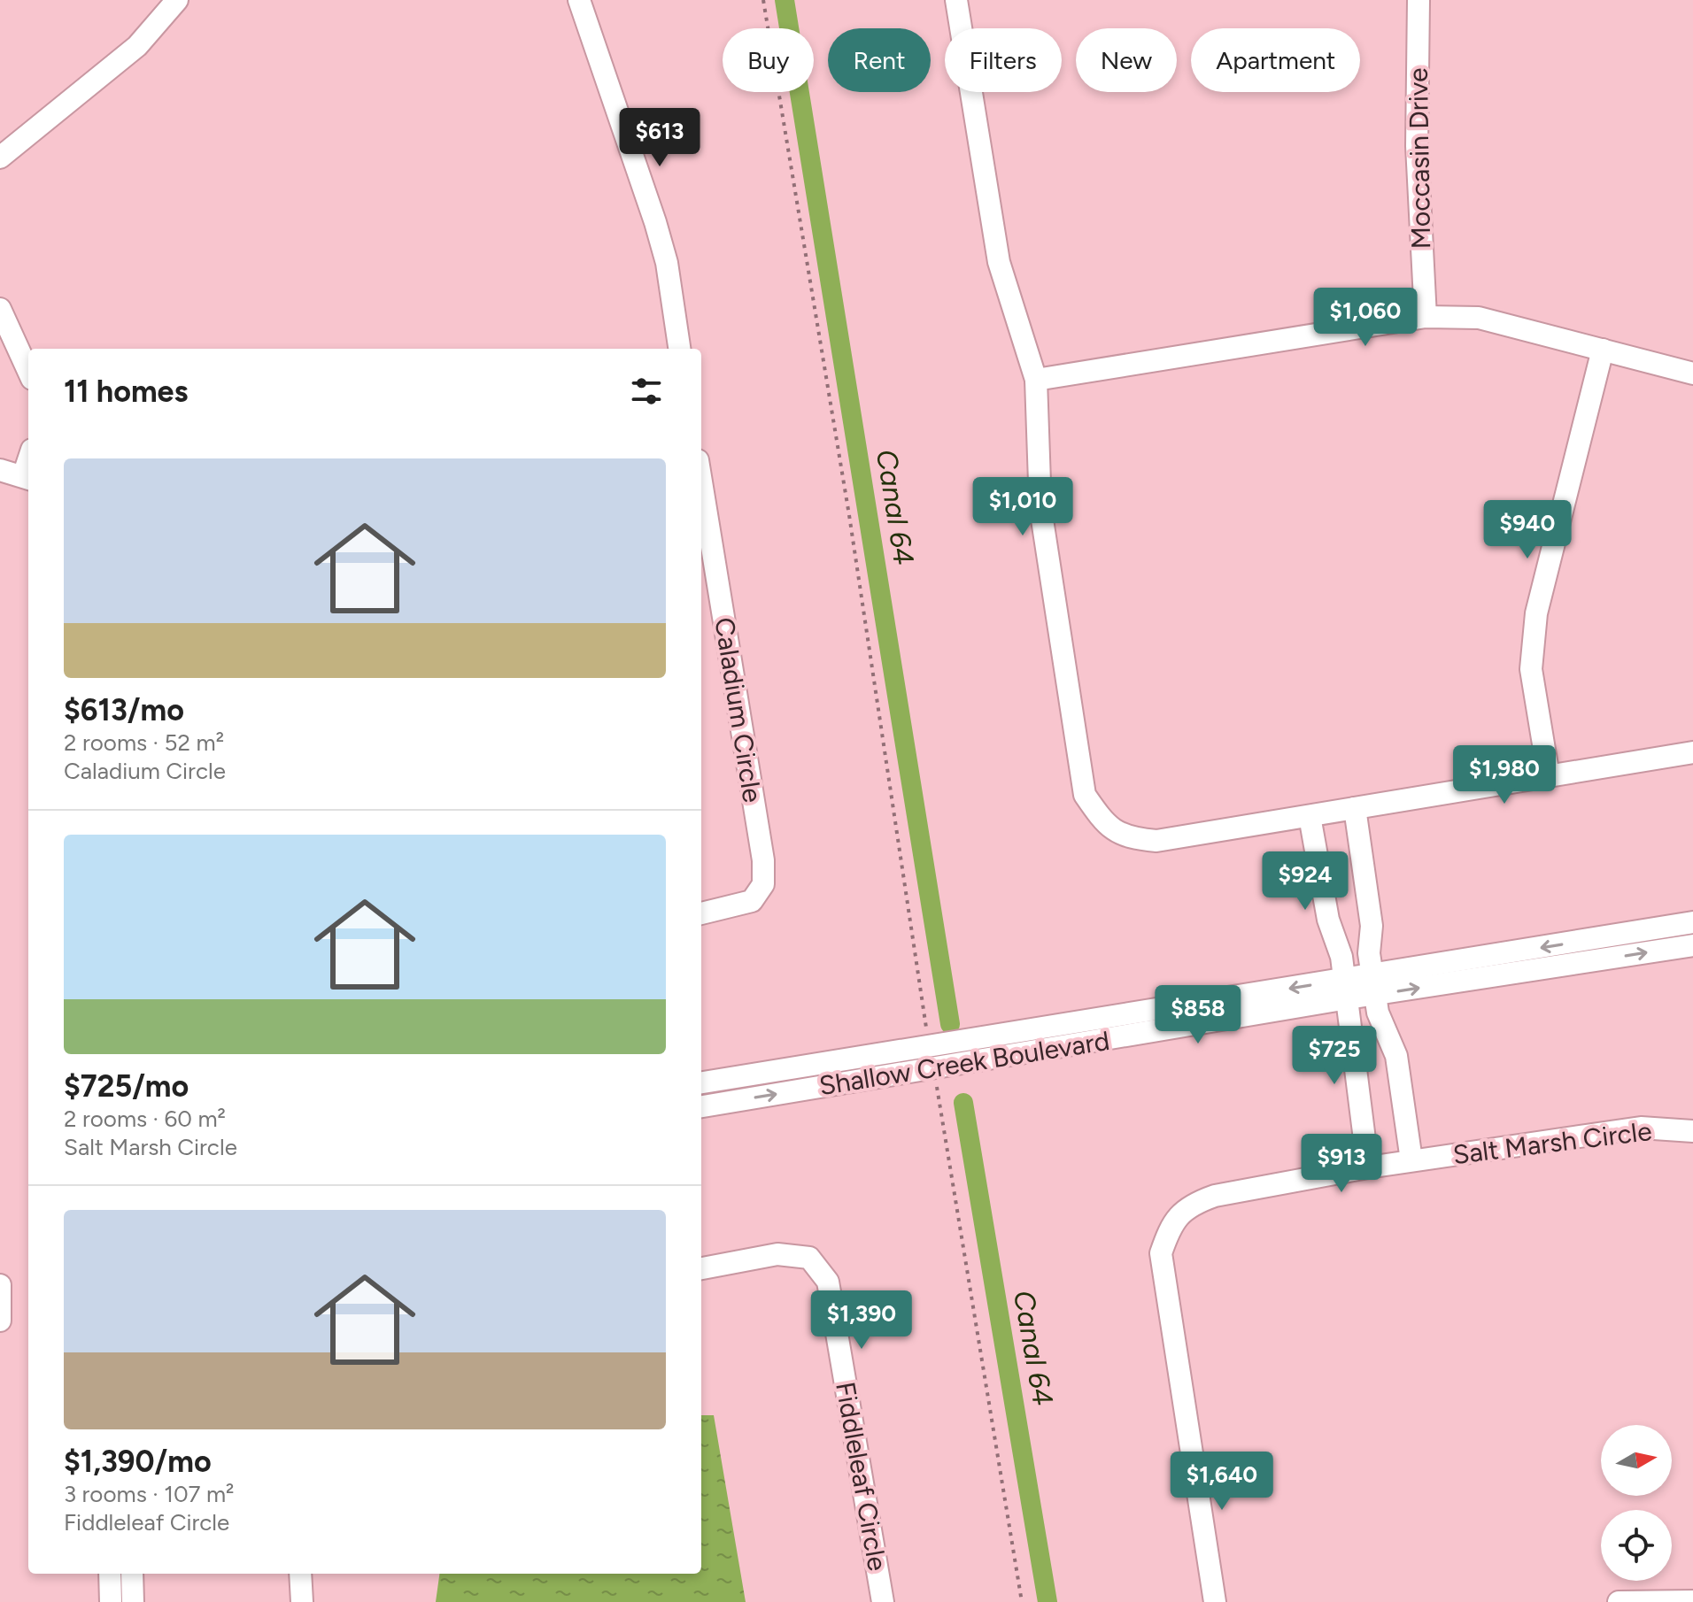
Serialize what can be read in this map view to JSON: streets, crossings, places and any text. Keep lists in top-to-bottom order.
{
  "streets": {
    "street": [
      "Moccasin Drive",
      "Caladium Circle",
      "Shallow Creek Boulevard",
      "Salt Marsh Circle",
      "Fiddleleaf Circle"
    ]
  },
  "water": ["Canal 64"],
  "north": "right",
  "page": {
    "chip": [
      "Buy",
      "Rent",
      "Filters",
      "New",
      "Apartment"
    ],
    "price": [
      "$613",
      "$1,060",
      "$1,010",
      "$940",
      "$1,980",
      "$924",
      "$858",
      "$725",
      "$913",
      "$1,390",
      "$1,640"
    ],
    "heading": "11 homes",
    "list": [
      {
        "name": "$613/mo",
        "note": "2 rooms · 52 m² · Caladium Circle"
      },
      {
        "name": "$725/mo",
        "note": "2 rooms · 60 m² · Salt Marsh Circle"
      },
      {
        "name": "$1,390/mo",
        "note": "3 rooms · 107 m² · Fiddleleaf Circle"
      }
    ]
  }
}
